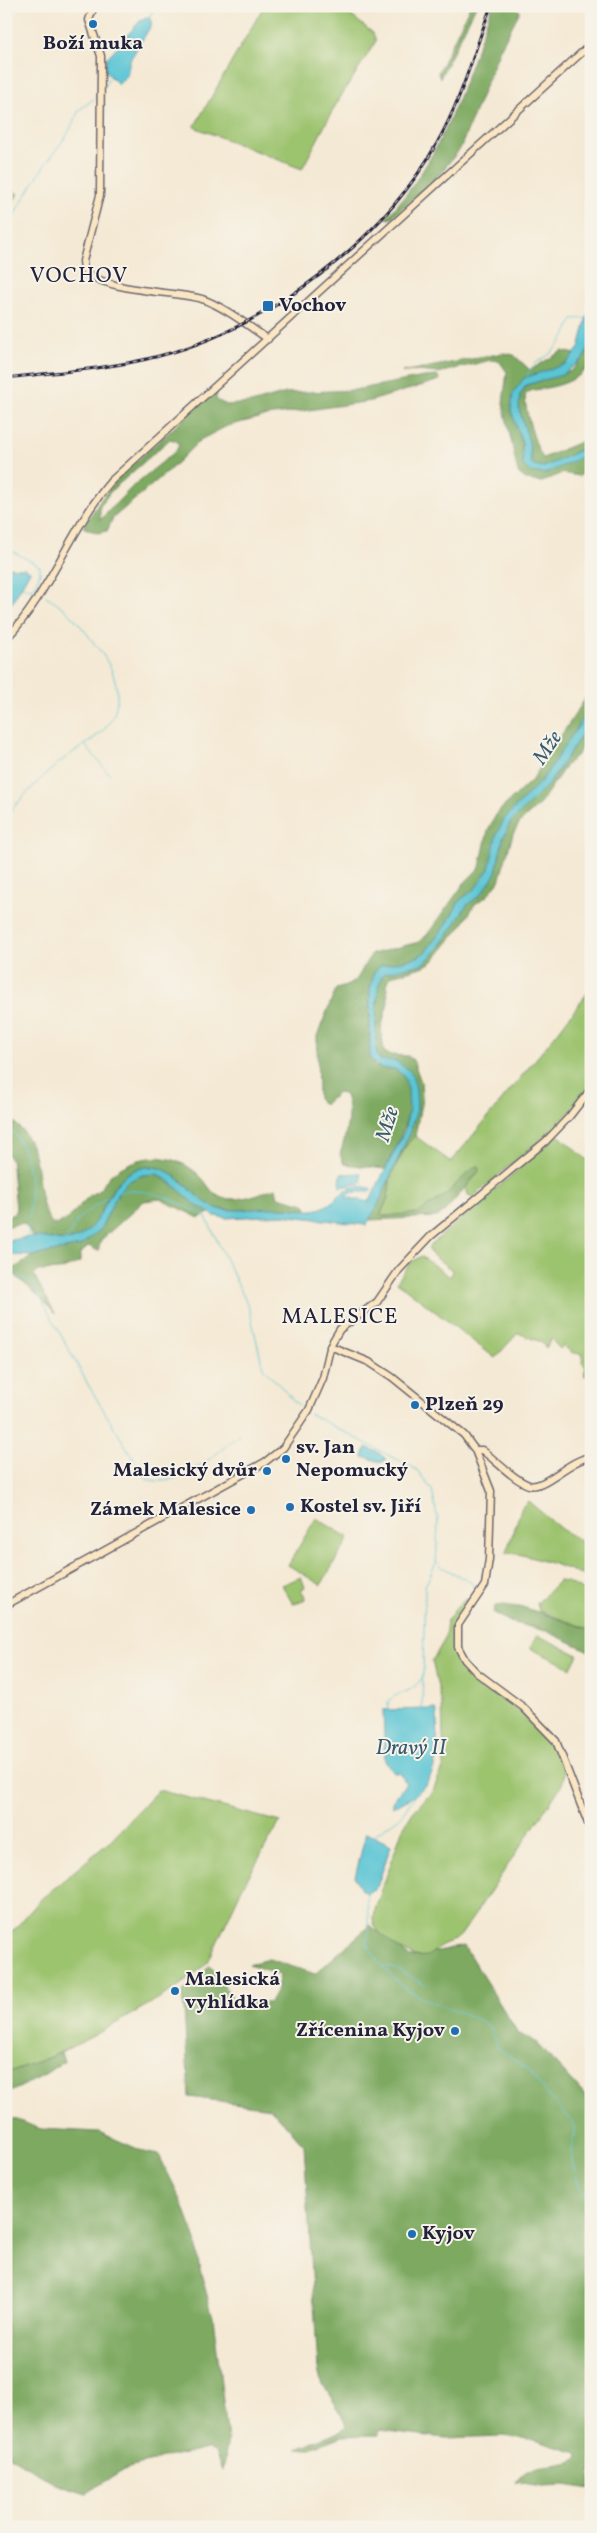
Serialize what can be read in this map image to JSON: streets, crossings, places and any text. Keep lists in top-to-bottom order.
{
  "districts": ["VOCHOV", "MALESICE"],
  "water": ["Mže", "Dravý II"],
  "places": {
    "other": [
      "Boží muka",
      "Plzeň 29",
      "sv. Jan Nepomucký",
      "Malesický dvůr",
      "Kostel sv. Jiří",
      "Zámek Malesice",
      "Malesická vyhlídka",
      "Zřícenina Kyjov",
      "Kyjov"
    ],
    "transit": ["Vochov"]
  }
}
